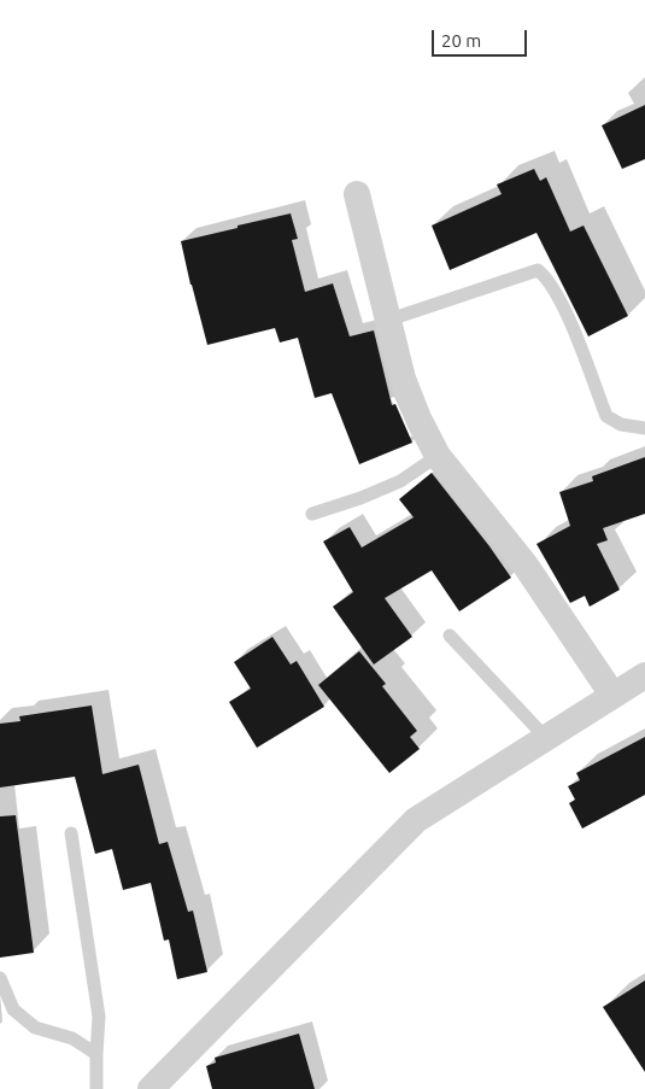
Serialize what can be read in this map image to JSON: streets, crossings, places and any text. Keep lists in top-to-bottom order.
{
  "scale_bar": "20 m"
}
